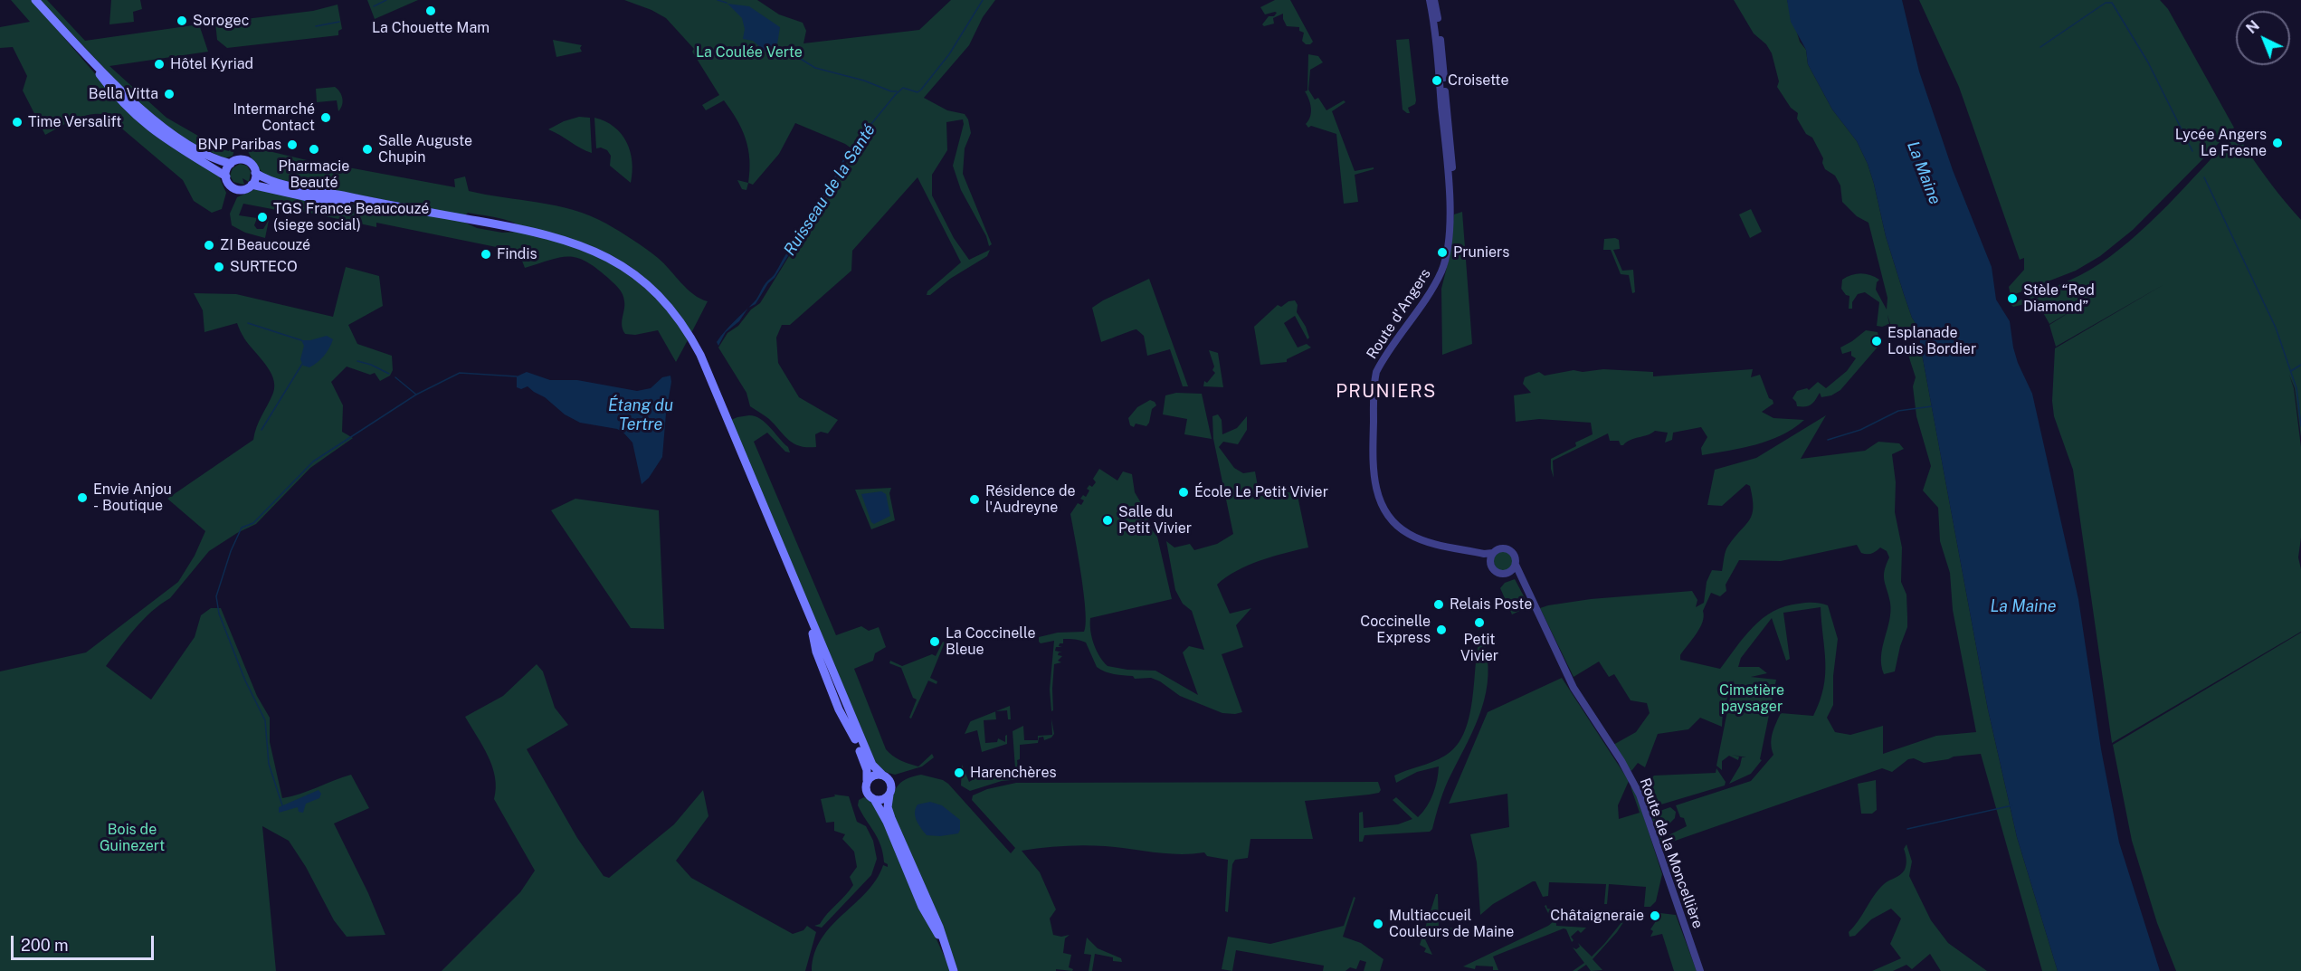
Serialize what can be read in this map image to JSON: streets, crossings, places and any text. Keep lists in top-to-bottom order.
{
  "streets": {
    "street": ["Route d'Angers", "Route de la Moncellière"]
  },
  "crossings": [
    ["Route d'Angers", "Route de la Moncellière"]
  ],
  "districts": ["PRUNIERS"],
  "water": ["La Maine", "Ruisseau de la Santé", "Étang du Tertre"],
  "parks": ["La Coulée Verte", "Cimetière paysager", "Bois de Guinezert"],
  "places": [
    "La Chouette Mam",
    "Sorogec",
    "Hôtel Kyriad",
    "Croisette",
    "Bella Vitta",
    "Intermarché Contact",
    "Time Versalift",
    "Lycée Angers Le Fresne",
    "BNP Paribas",
    "Pharmacie Beauté",
    "Salle Auguste Chupin",
    "TGS France Beaucouzé (siege social)",
    "ZI Beaucouzé",
    "Pruniers",
    "Findis",
    "SURTECO",
    "Stèle “Red Diamond”",
    "Esplanade Louis Bordier",
    "École Le Petit Vivier",
    "Envie Anjou - Boutique",
    "Résidence de l'Audreyne",
    "Salle du Petit Vivier",
    "Relais Poste",
    "Petit Vivier",
    "Coccinelle Express",
    "La Coccinelle Bleue",
    "Harenchères",
    "Châtaigneraie",
    "Multiaccueil Couleurs de Maine"
  ],
  "scale_bar": "200 m",
  "north": "top left"
}
